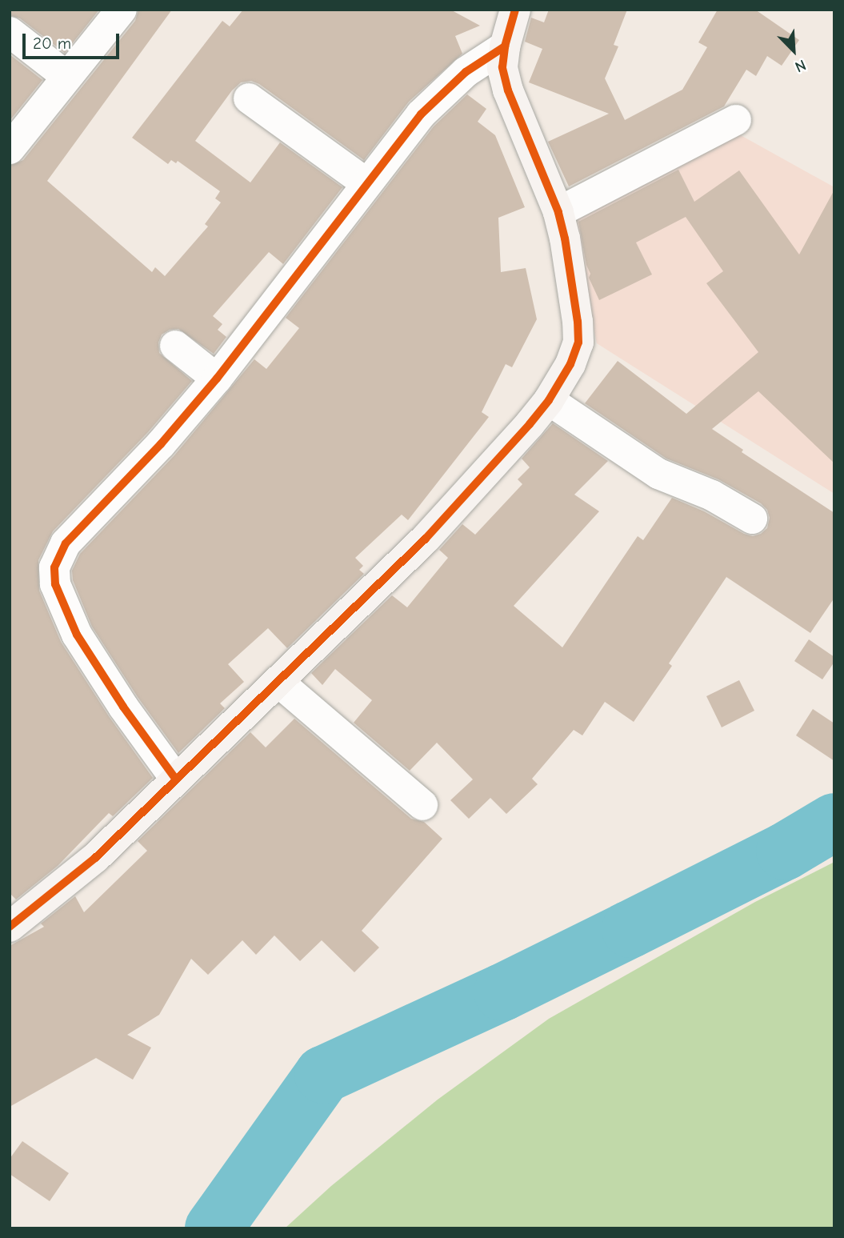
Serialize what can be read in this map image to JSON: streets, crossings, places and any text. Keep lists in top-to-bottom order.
{
  "scale_bar": "20 m",
  "north": "bottom right"
}
